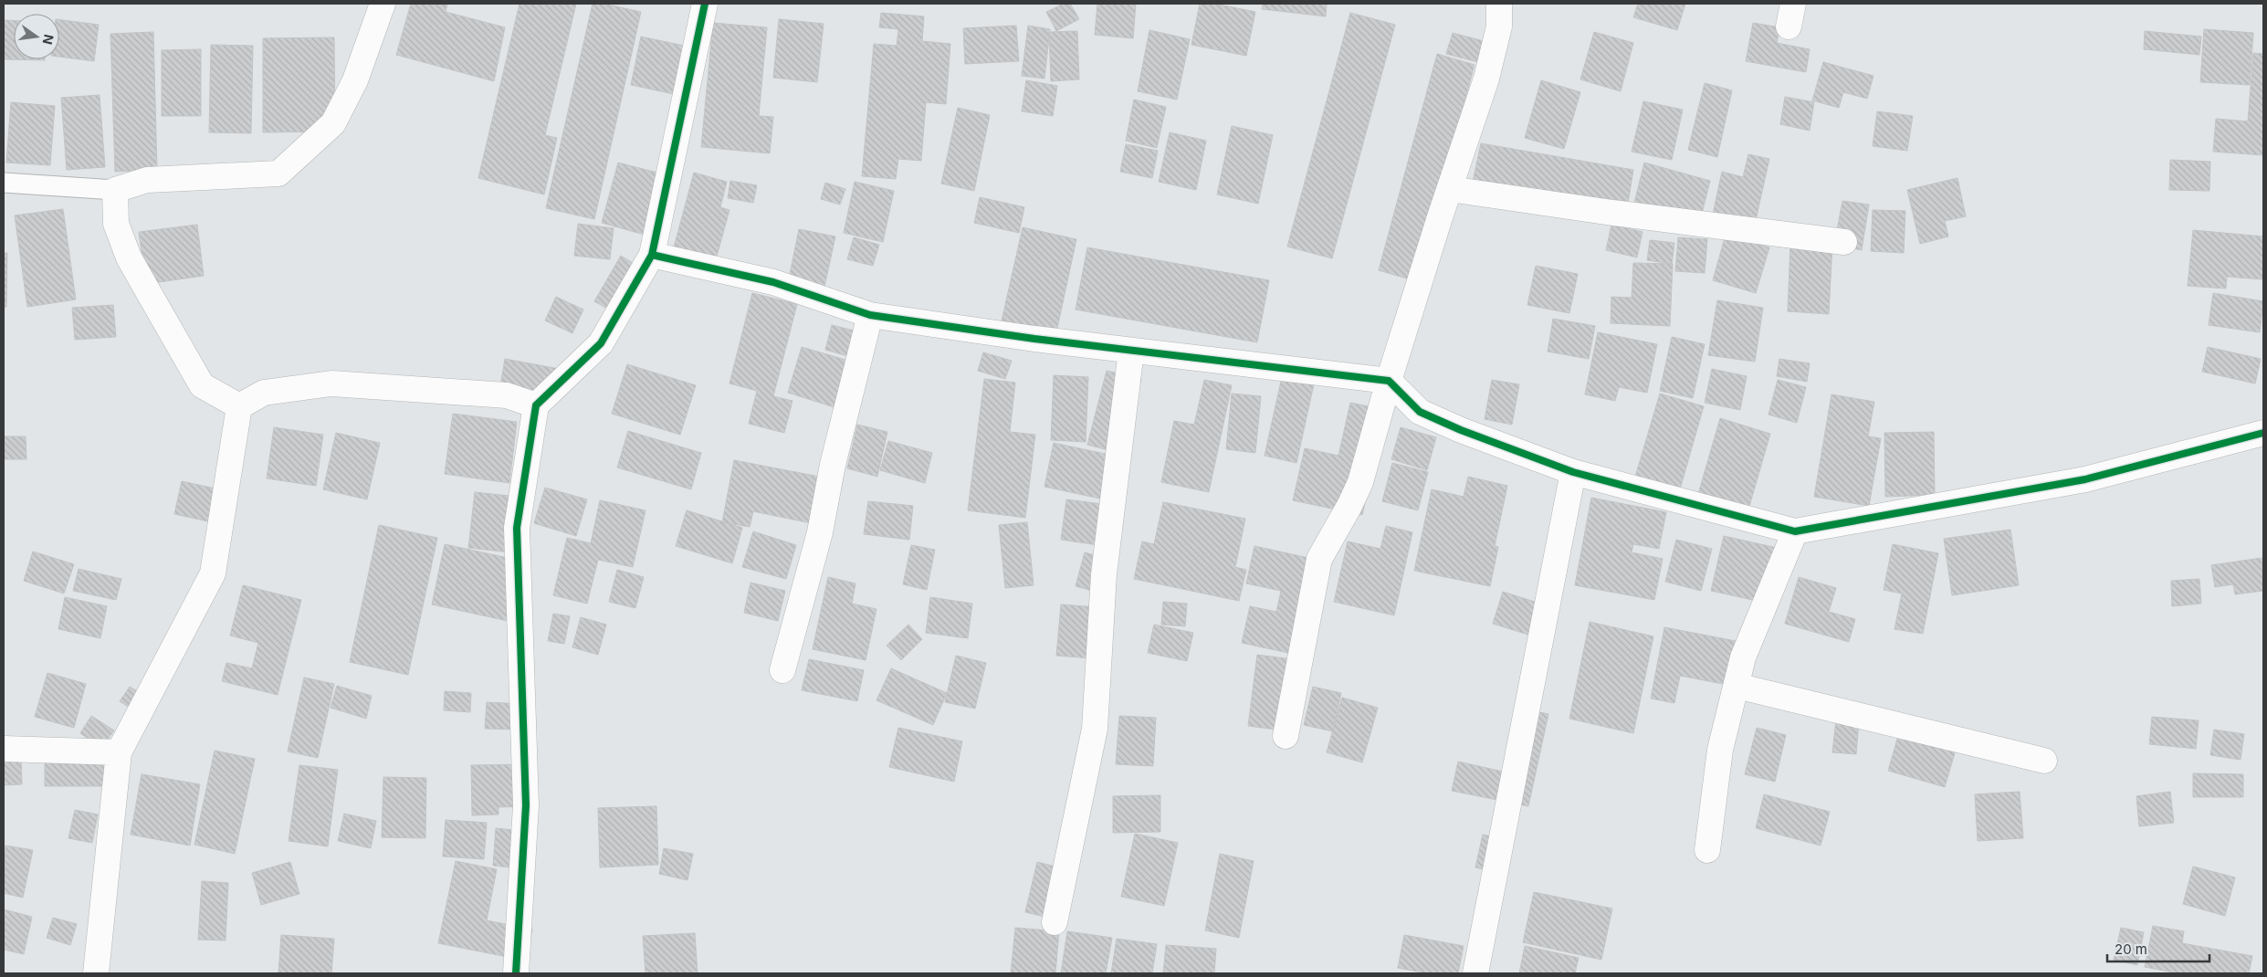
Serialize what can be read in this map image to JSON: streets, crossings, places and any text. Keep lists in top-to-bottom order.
{
  "scale_bar": "20 m",
  "north": "right"
}
